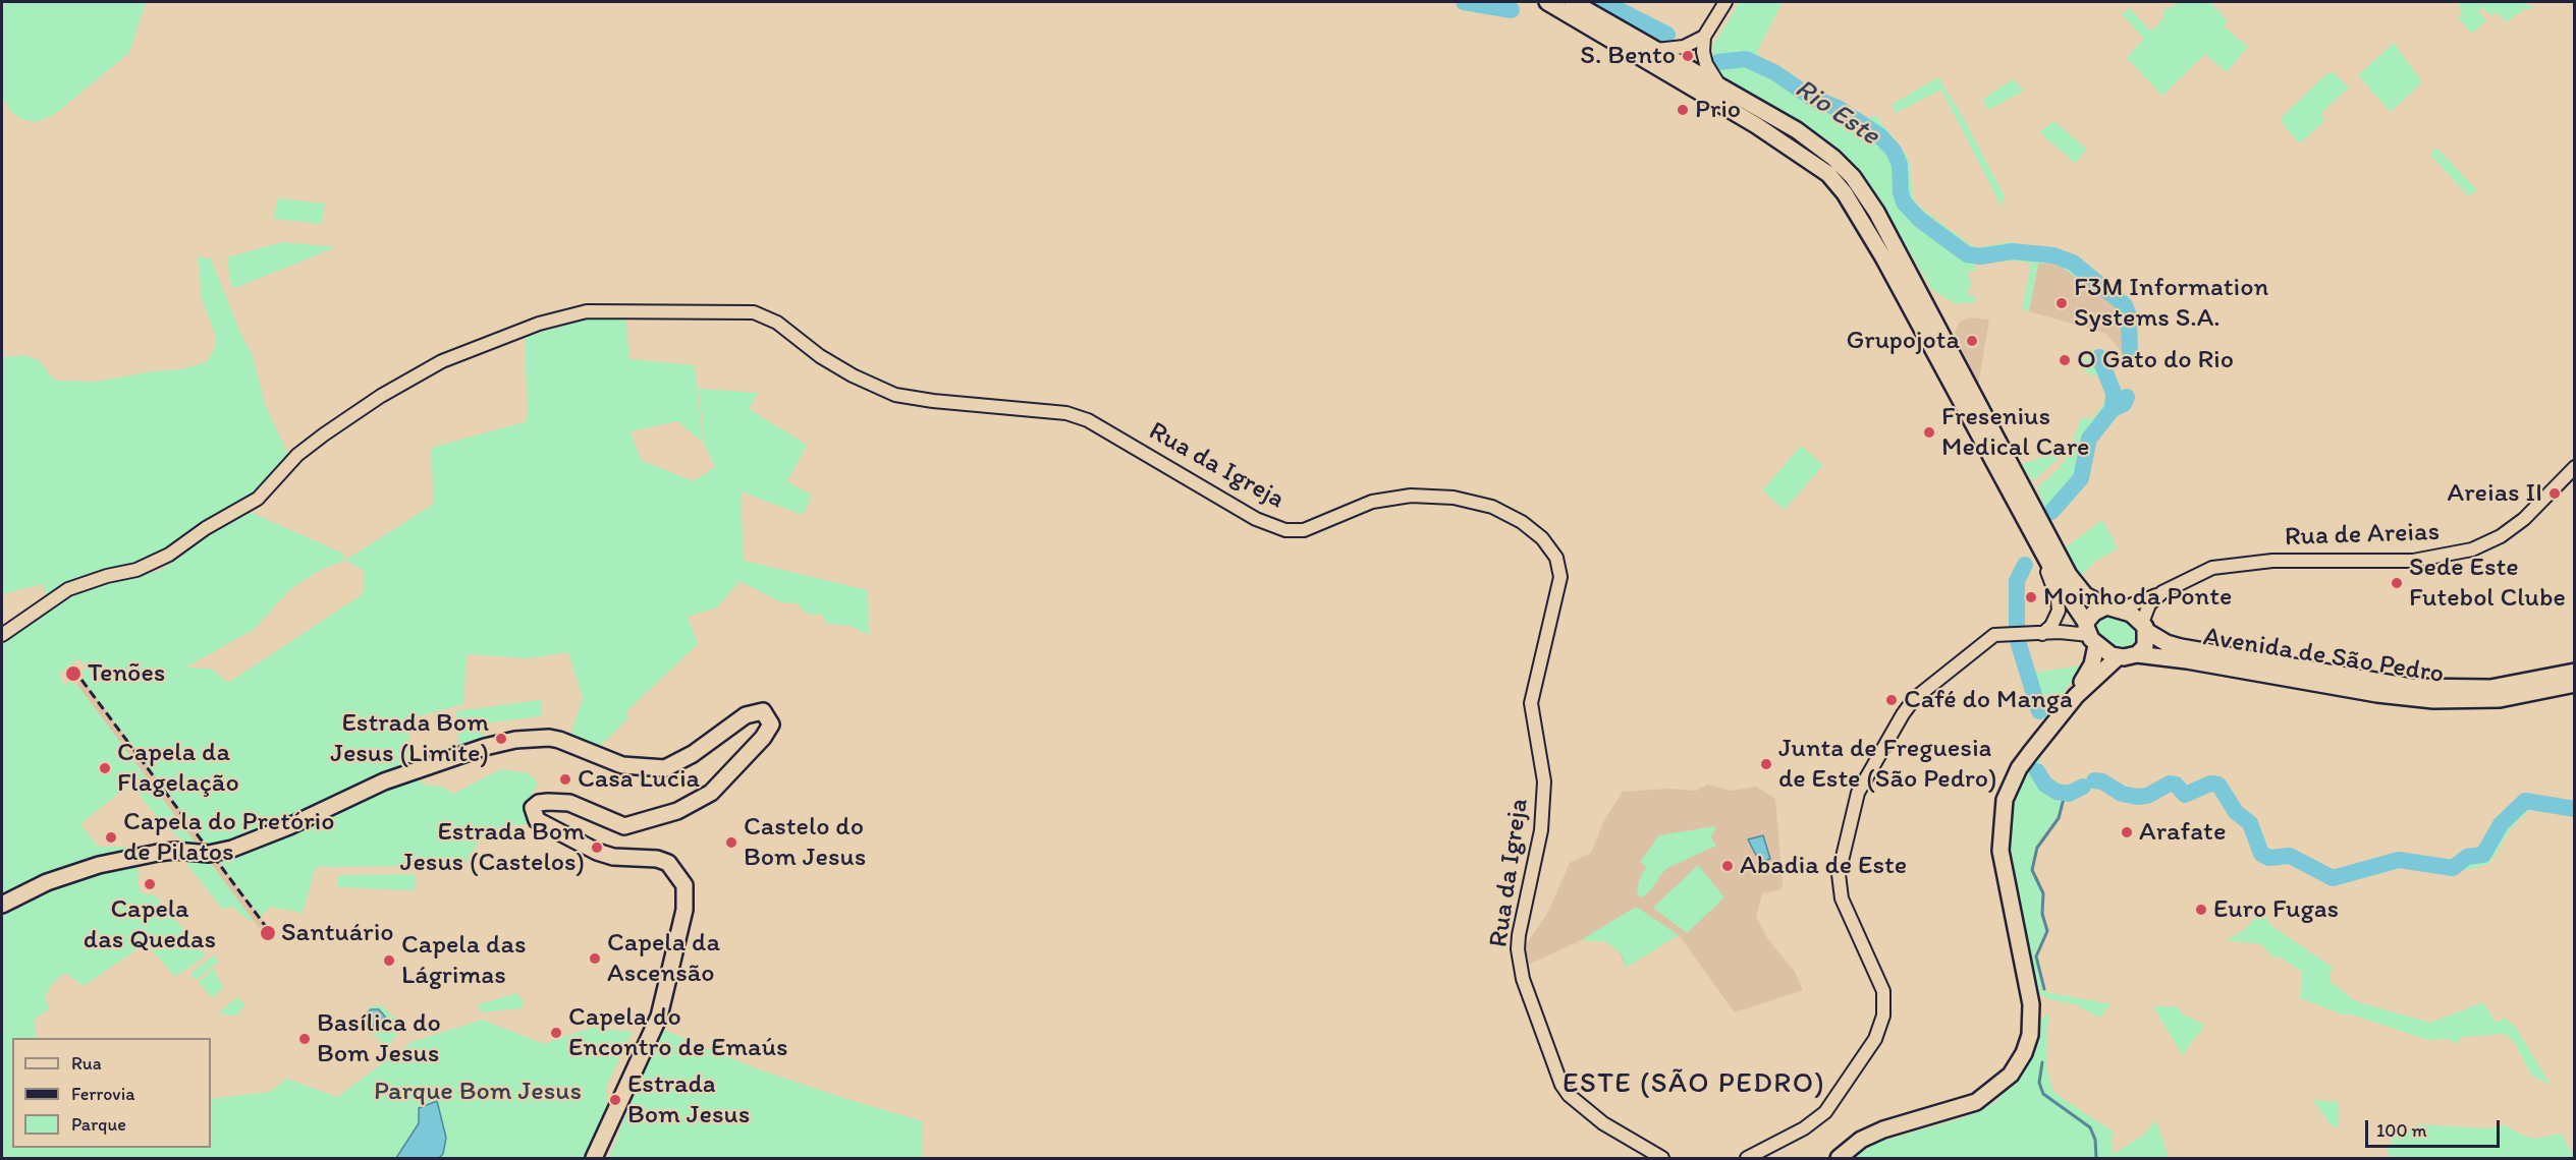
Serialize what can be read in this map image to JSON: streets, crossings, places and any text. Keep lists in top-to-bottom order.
{
  "streets": {
    "main road": ["Avenida de São Pedro"],
    "street": ["Rua da Igreja", "Rua de Areias"]
  },
  "crossings": [
    ["Rua de Areias", "Avenida de São Pedro"]
  ],
  "districts": ["ESTE (SÃO PEDRO)"],
  "water": ["Rio Este"],
  "parks": ["Parque Bom Jesus"],
  "places": [
    "S. Bento",
    "Prio",
    "F3M Information Systems S.A.",
    "Grupojota",
    "O Gato do Rio",
    "Fresenius Medical Care",
    "Areias II",
    "Sede Este Futebol Clube",
    "Moinho da Ponte",
    "Tenões",
    "Café do Manga",
    "Estrada Bom Jesus (Limite)",
    "Junta de Freguesia de Este (São Pedro)",
    "Capela da Flagelação",
    "Casa Lucia",
    "Arafate",
    "Capela do Pretório de Pilatos",
    "Castelo do Bom Jesus",
    "Estrada Bom Jesus (Castelos)",
    "Abadia de Este",
    "Capela das Quedas",
    "Euro Fugas",
    "Santuário",
    "Capela da Ascensão",
    "Capela das Lágrimas",
    "Capela do Encontro de Emaús",
    "Basílica do Bom Jesus",
    "Estrada Bom Jesus"
  ],
  "legend": ["Rua", "Ferrovia", "Parque"],
  "scale_bar": "100 m"
}
